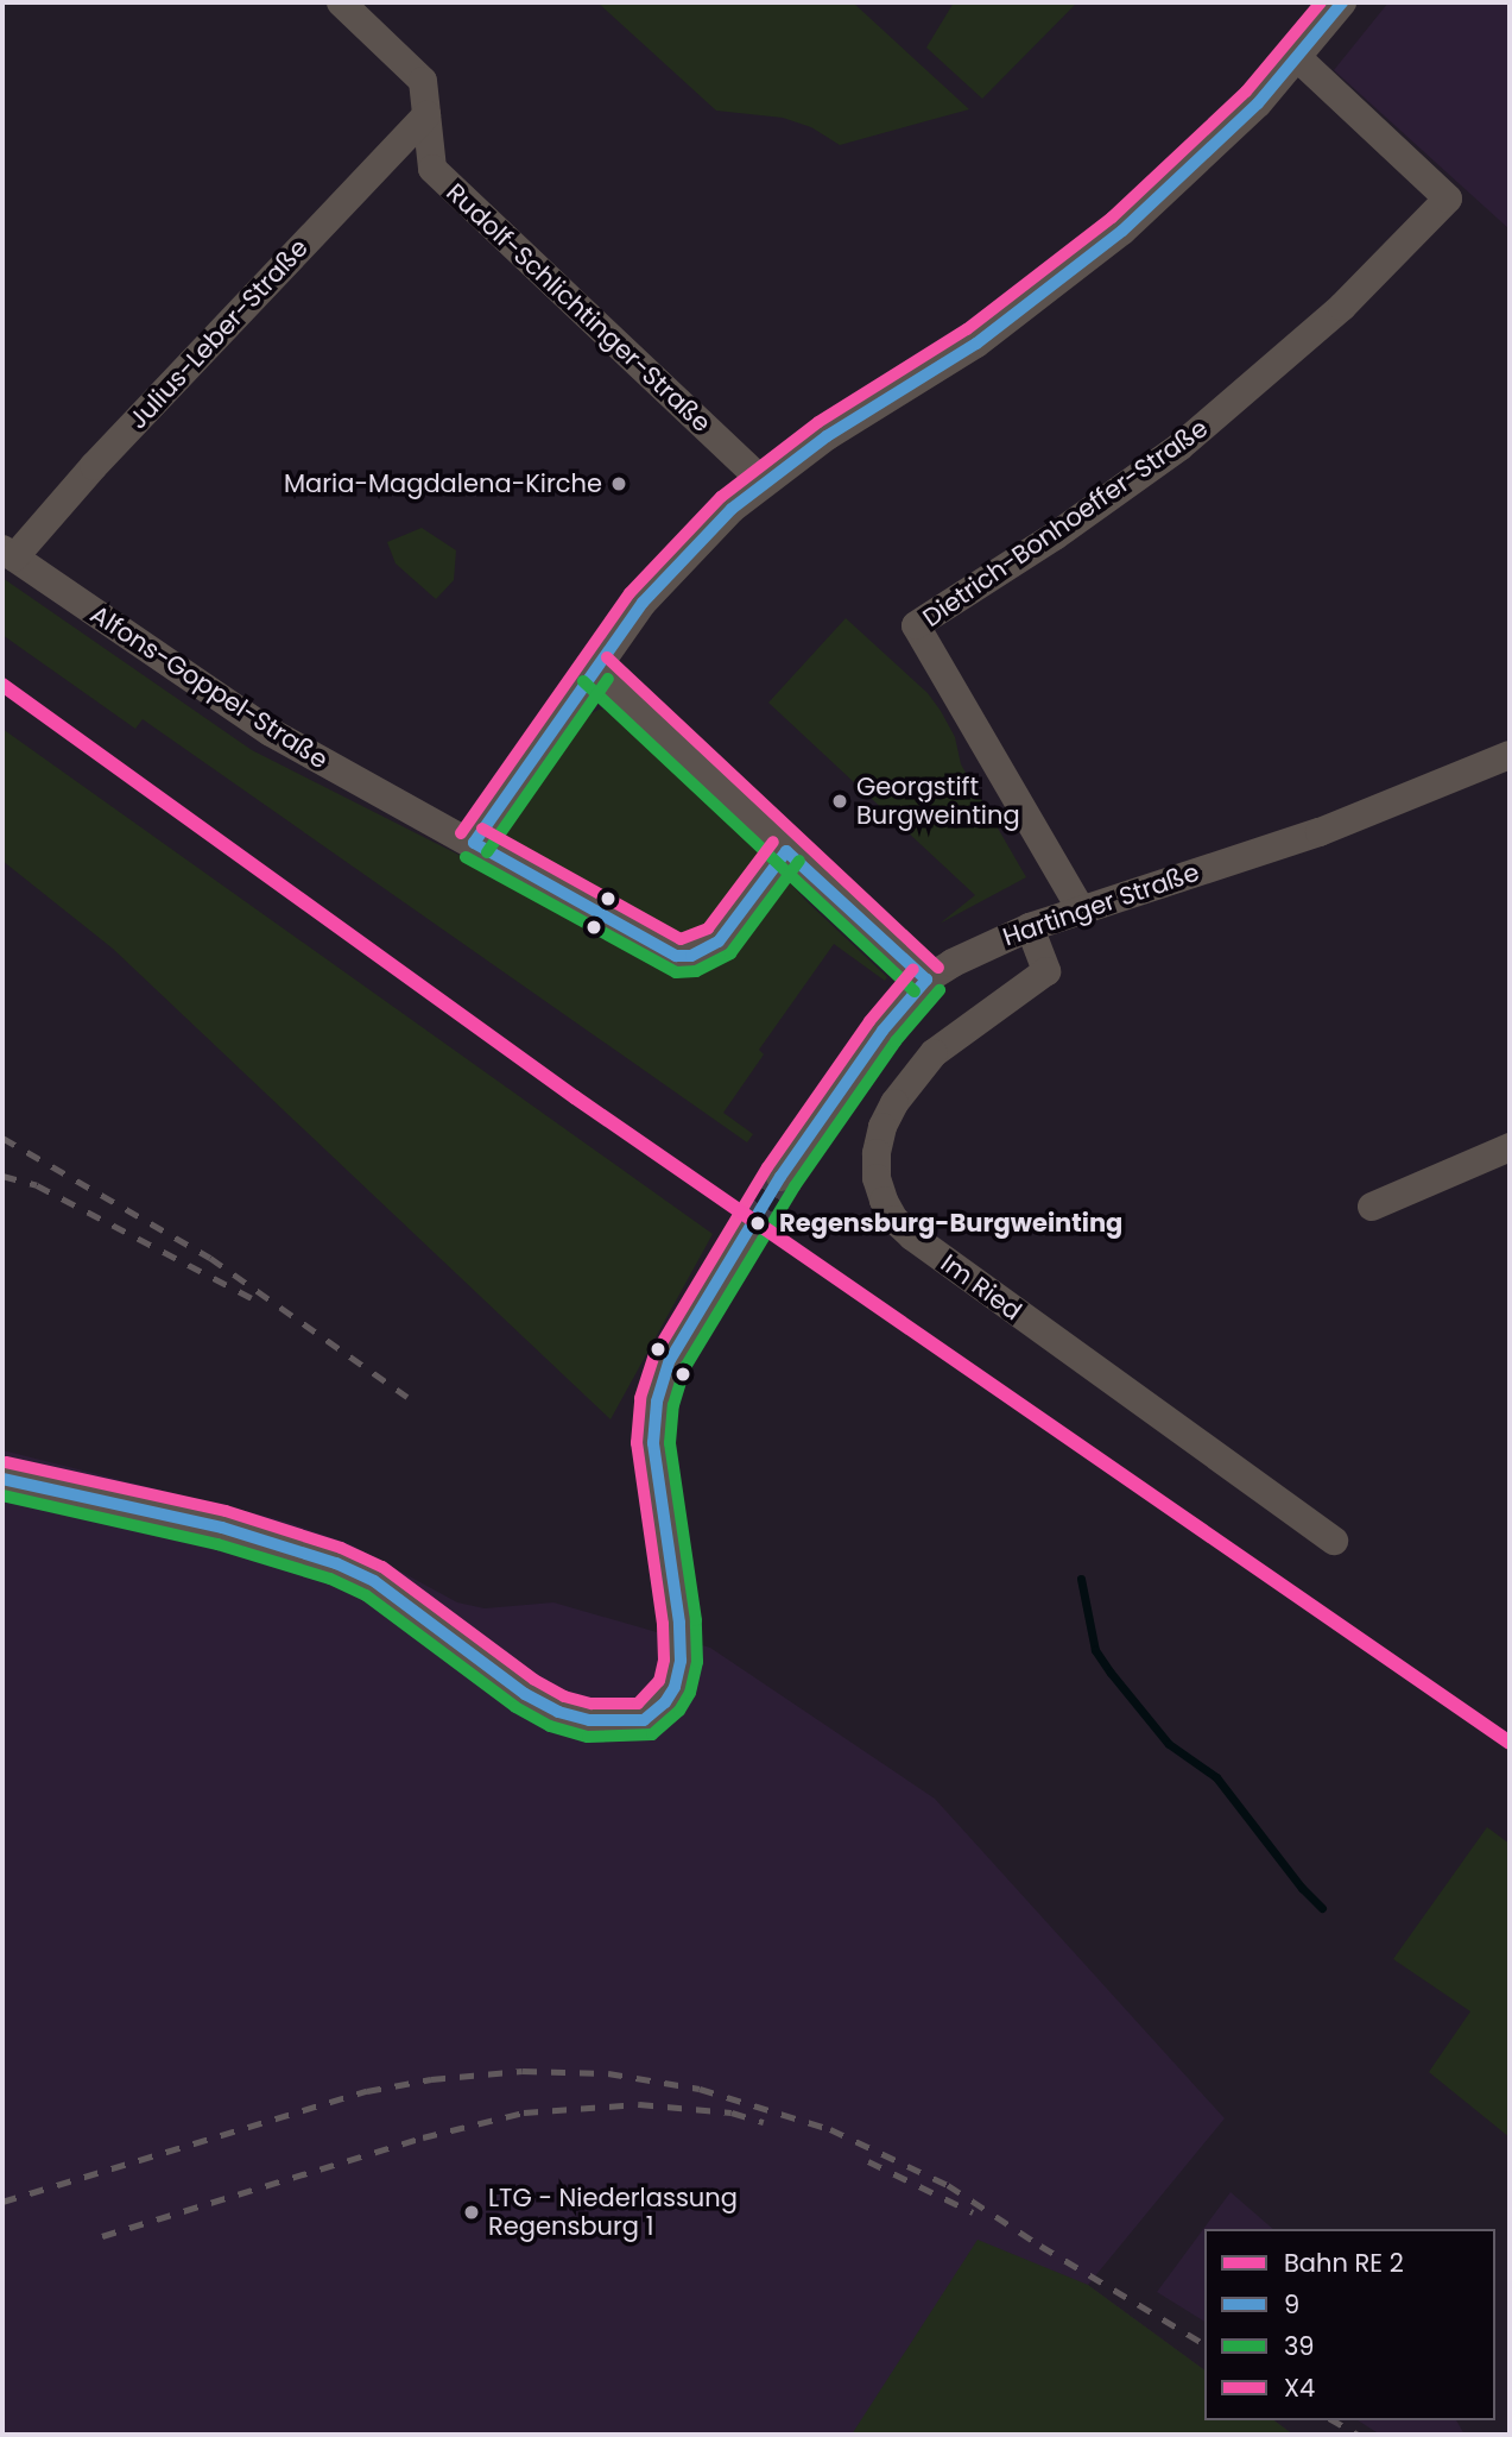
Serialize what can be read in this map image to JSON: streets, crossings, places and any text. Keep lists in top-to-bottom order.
{
  "streets": {
    "street": [
      "Rudolf-Schlichtinger-Straße",
      "Julius-Leber-Straße",
      "Dietrich-Bonhoeffer-Straße",
      "Alfons-Goppel-Straße",
      "Hartinger Straße",
      "Im Ried"
    ]
  },
  "crossings": [
    ["Rudolf-Schlichtinger-Straße", "Julius-Leber-Straße"],
    ["Julius-Leber-Straße", "Alfons-Goppel-Straße"],
    ["Dietrich-Bonhoeffer-Straße", "Hartinger Straße"],
    ["Hartinger Straße", "Im Ried"]
  ],
  "places": [
    "Maria-Magdalena-Kirche",
    "Georgstift Burgweinting",
    "Regensburg-Burgweinting",
    "LTG - Niederlassung Regensburg 1"
  ],
  "lines": ["transit line 9", "transit line X4", "transit line 39"],
  "legend": [
    "Bahn RE 2",
    "9",
    "39",
    "X4"
  ]
}
